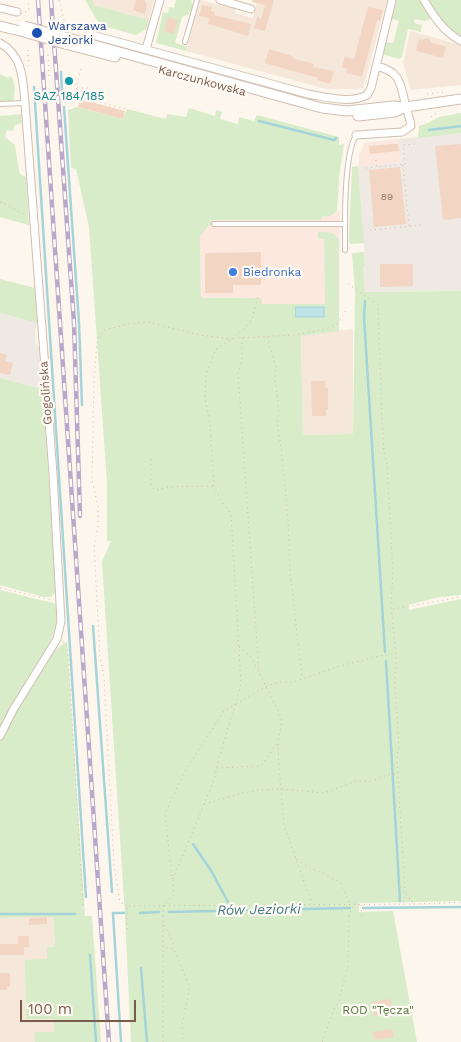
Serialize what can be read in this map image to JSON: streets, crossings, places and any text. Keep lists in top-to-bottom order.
{
  "streets": {
    "street": ["Karczunkowska", "Gogolińska"]
  },
  "water": ["Rów Jeziorki"],
  "parks": ["ROD \"Tęcza\""],
  "places": ["Warszawa Jeziorki", "SAZ 184/185", "Biedronka"],
  "house_numbers": ["89"],
  "scale_bar": "100 m"
}
